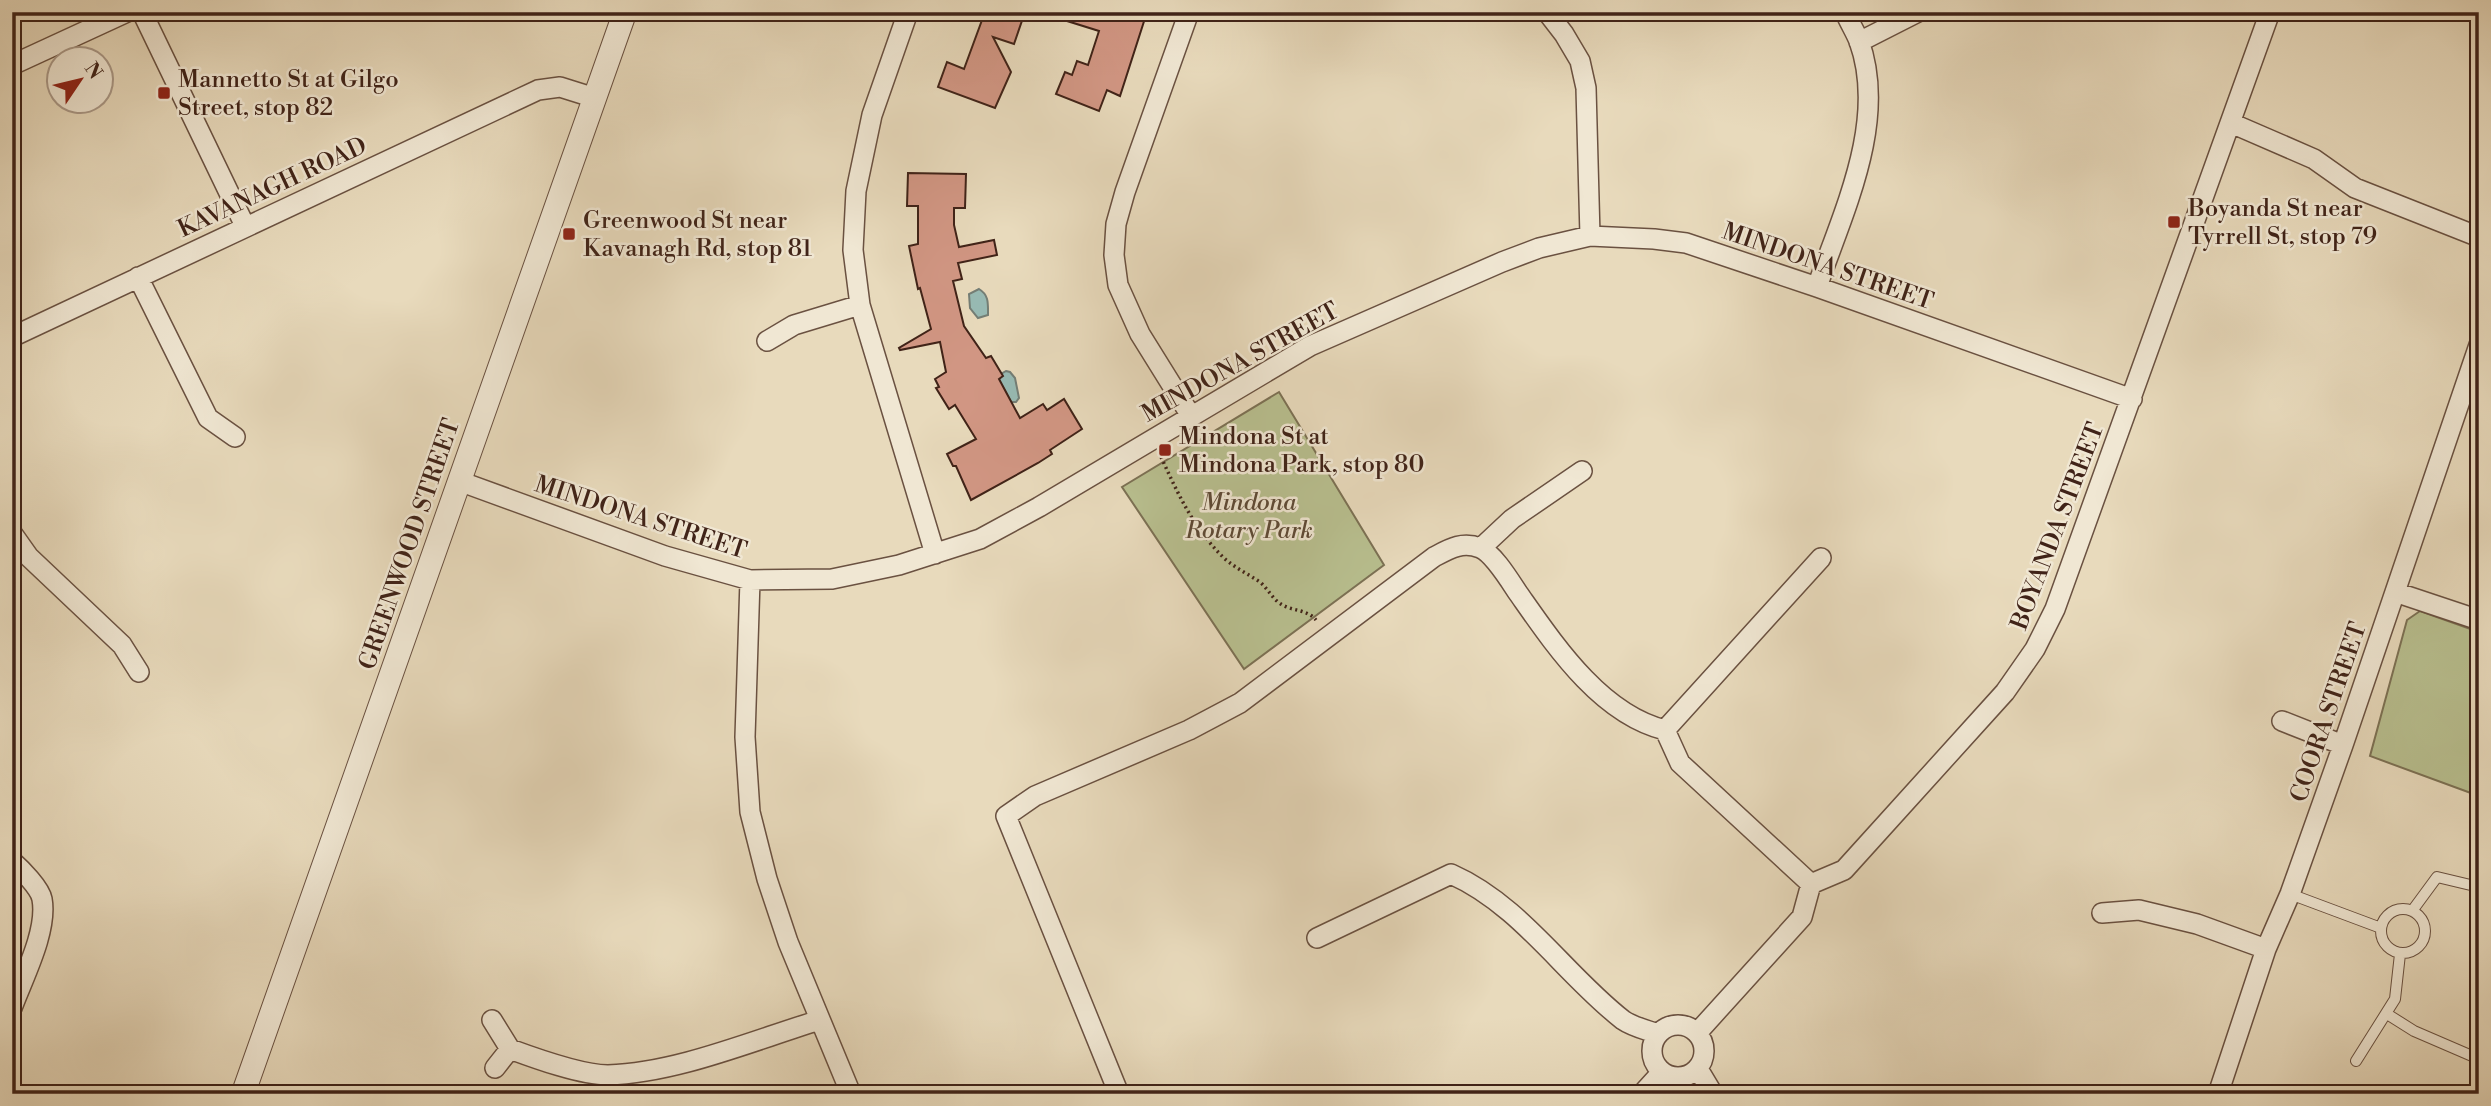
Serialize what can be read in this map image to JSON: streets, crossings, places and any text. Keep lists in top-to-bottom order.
{
  "streets": {
    "street": [
      "KAVANAGH ROAD",
      "MINDONA STREET",
      "BOYANDA STREET",
      "GREENWOOD STREET",
      "COORA STREET"
    ]
  },
  "crossings": [
    ["KAVANAGH ROAD", "GREENWOOD STREET"],
    ["MINDONA STREET", "BOYANDA STREET"],
    ["MINDONA STREET", "GREENWOOD STREET"]
  ],
  "parks": ["Mindona Rotary Park"],
  "places": {
    "transit": [
      "Mannetto St at Gilgo Street, stop 82",
      "Boyanda St near Tyrrell St, stop 79",
      "Greenwood St near Kavanagh Rd, stop 81",
      "Mindona St at Mindona Park, stop 80"
    ]
  },
  "north": "top right"
}
